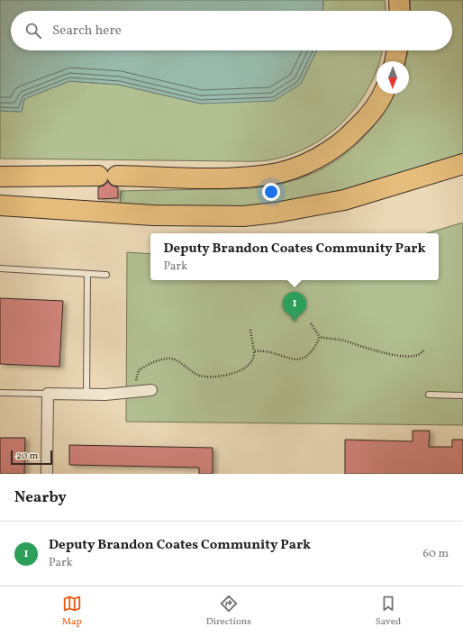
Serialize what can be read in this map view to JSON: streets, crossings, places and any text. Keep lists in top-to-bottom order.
{
  "scale_bar": "20 m",
  "north": "bottom",
  "page": {
    "search": "Search here",
    "popup": ["Deputy Brandon Coates Community Park", "Park"],
    "pins": "1",
    "scale": "20 m",
    "heading": "Nearby",
    "list": [
      {
        "mark": "1",
        "name": "Deputy Brandon Coates Community Park",
        "note": "Park",
        "value": "60 m"
      }
    ],
    "nav": ["Map", "Directions", "Saved"]
  }
}
